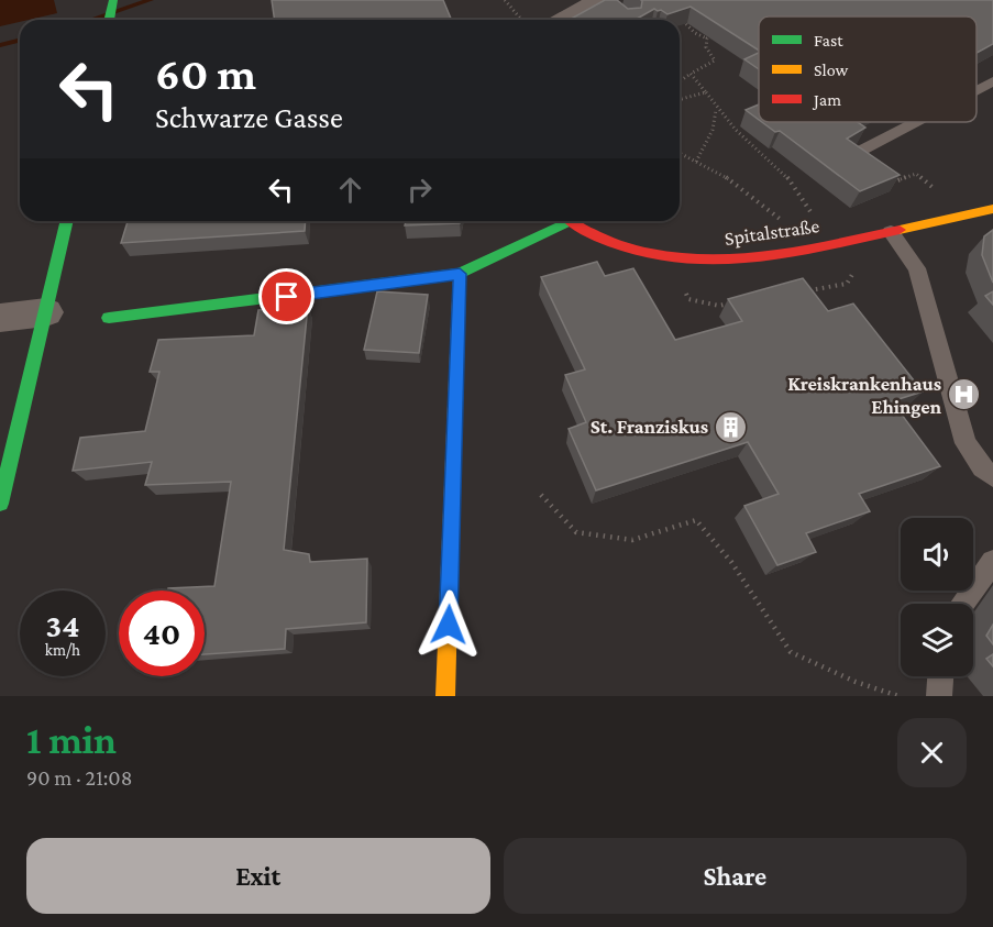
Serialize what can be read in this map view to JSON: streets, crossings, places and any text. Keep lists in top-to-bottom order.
{
  "streets": {
    "street": ["Spitalstraße"]
  },
  "places": {
    "hospital": ["Kreiskrankenhaus Ehingen"],
    "building": ["St. Franziskus"]
  },
  "legend": ["Fast", "Slow", "Jam"],
  "page": {
    "turn": ["60 m", "Schwarze Gasse"],
    "speed": "34 km/h",
    "limit": "40",
    "heading": ["1 min", "90 m · 21:08"],
    "buttons": ["Exit", "Share"]
  }
}
